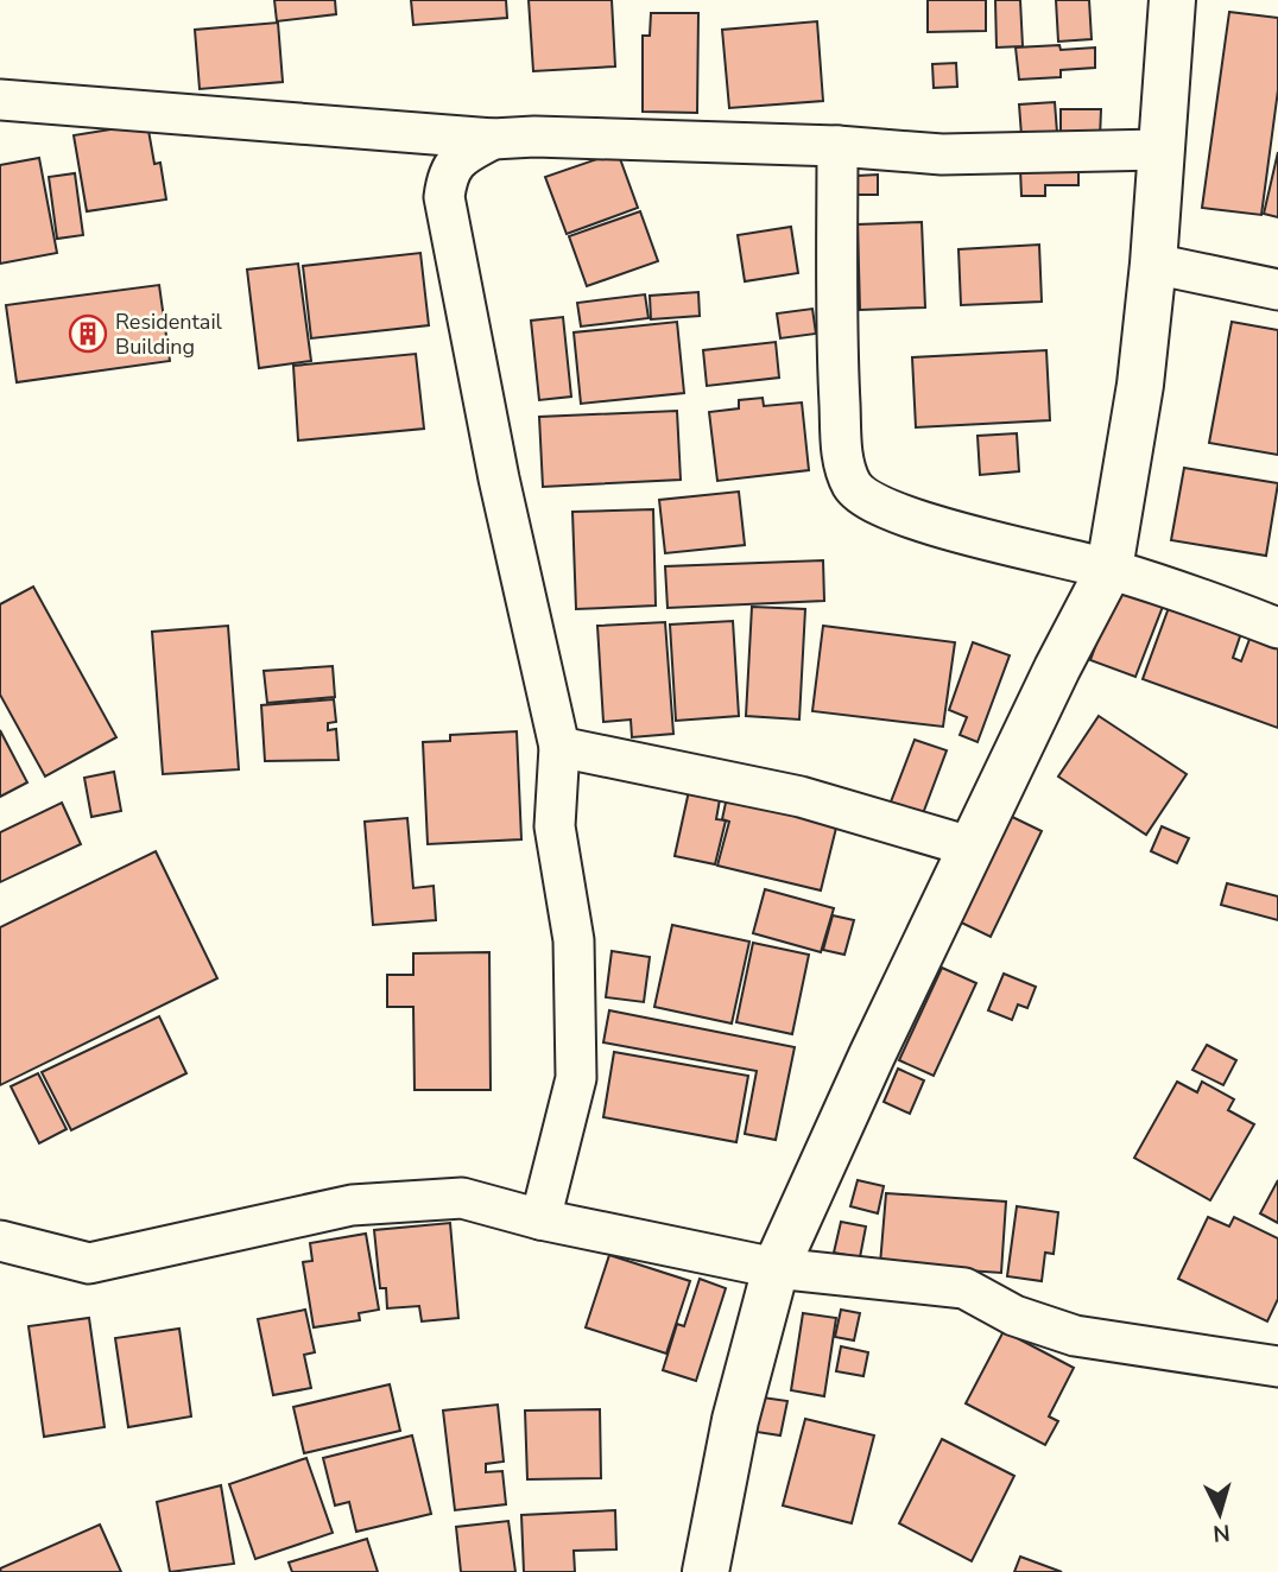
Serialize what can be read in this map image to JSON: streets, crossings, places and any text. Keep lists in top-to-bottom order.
{
  "places": {
    "building": ["Residentail Building"]
  },
  "north": "bottom"
}
